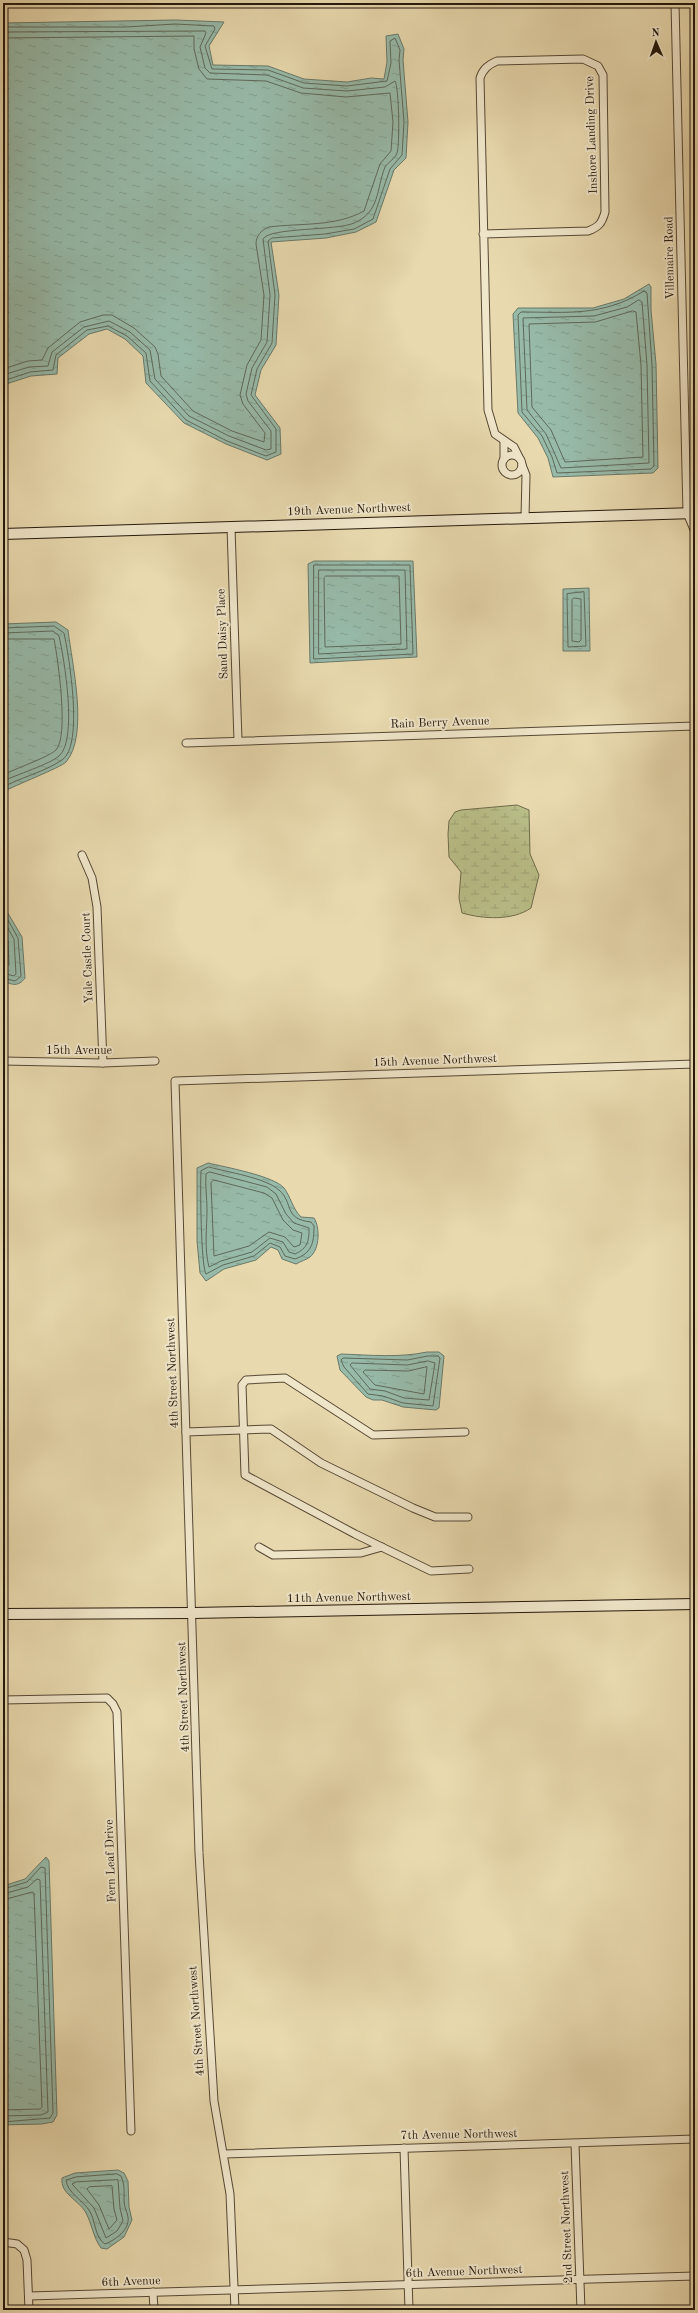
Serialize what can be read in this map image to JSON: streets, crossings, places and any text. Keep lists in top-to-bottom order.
{
  "streets": {
    "street": [
      "Inshore Landing Drive",
      "Villemaire Road",
      "19th Avenue Northwest",
      "Sand Daisy Place",
      "Rain Berry Avenue",
      "Yale Castle Court",
      "15th Avenue",
      "15th Avenue Northwest",
      "4th Street Northwest",
      "11th Avenue Northwest",
      "Fern Leaf Drive",
      "7th Avenue Northwest",
      "2nd Street Northwest",
      "6th Avenue Northwest",
      "6th Avenue"
    ]
  },
  "crossings": [
    ["Inshore Landing Drive", "19th Avenue Northwest"],
    ["Villemaire Road", "19th Avenue Northwest"],
    ["19th Avenue Northwest", "Sand Daisy Place"],
    ["Sand Daisy Place", "Rain Berry Avenue"],
    ["Yale Castle Court", "15th Avenue"],
    ["15th Avenue Northwest", "4th Street Northwest"],
    ["4th Street Northwest", "11th Avenue Northwest"],
    ["4th Street Northwest", "7th Avenue Northwest"],
    ["4th Street Northwest", "6th Avenue Northwest"],
    ["4th Street Northwest", "6th Avenue"],
    ["7th Avenue Northwest", "2nd Street Northwest"],
    ["2nd Street Northwest", "6th Avenue Northwest"],
    ["6th Avenue Northwest", "6th Avenue"]
  ],
  "north": "top"
}
